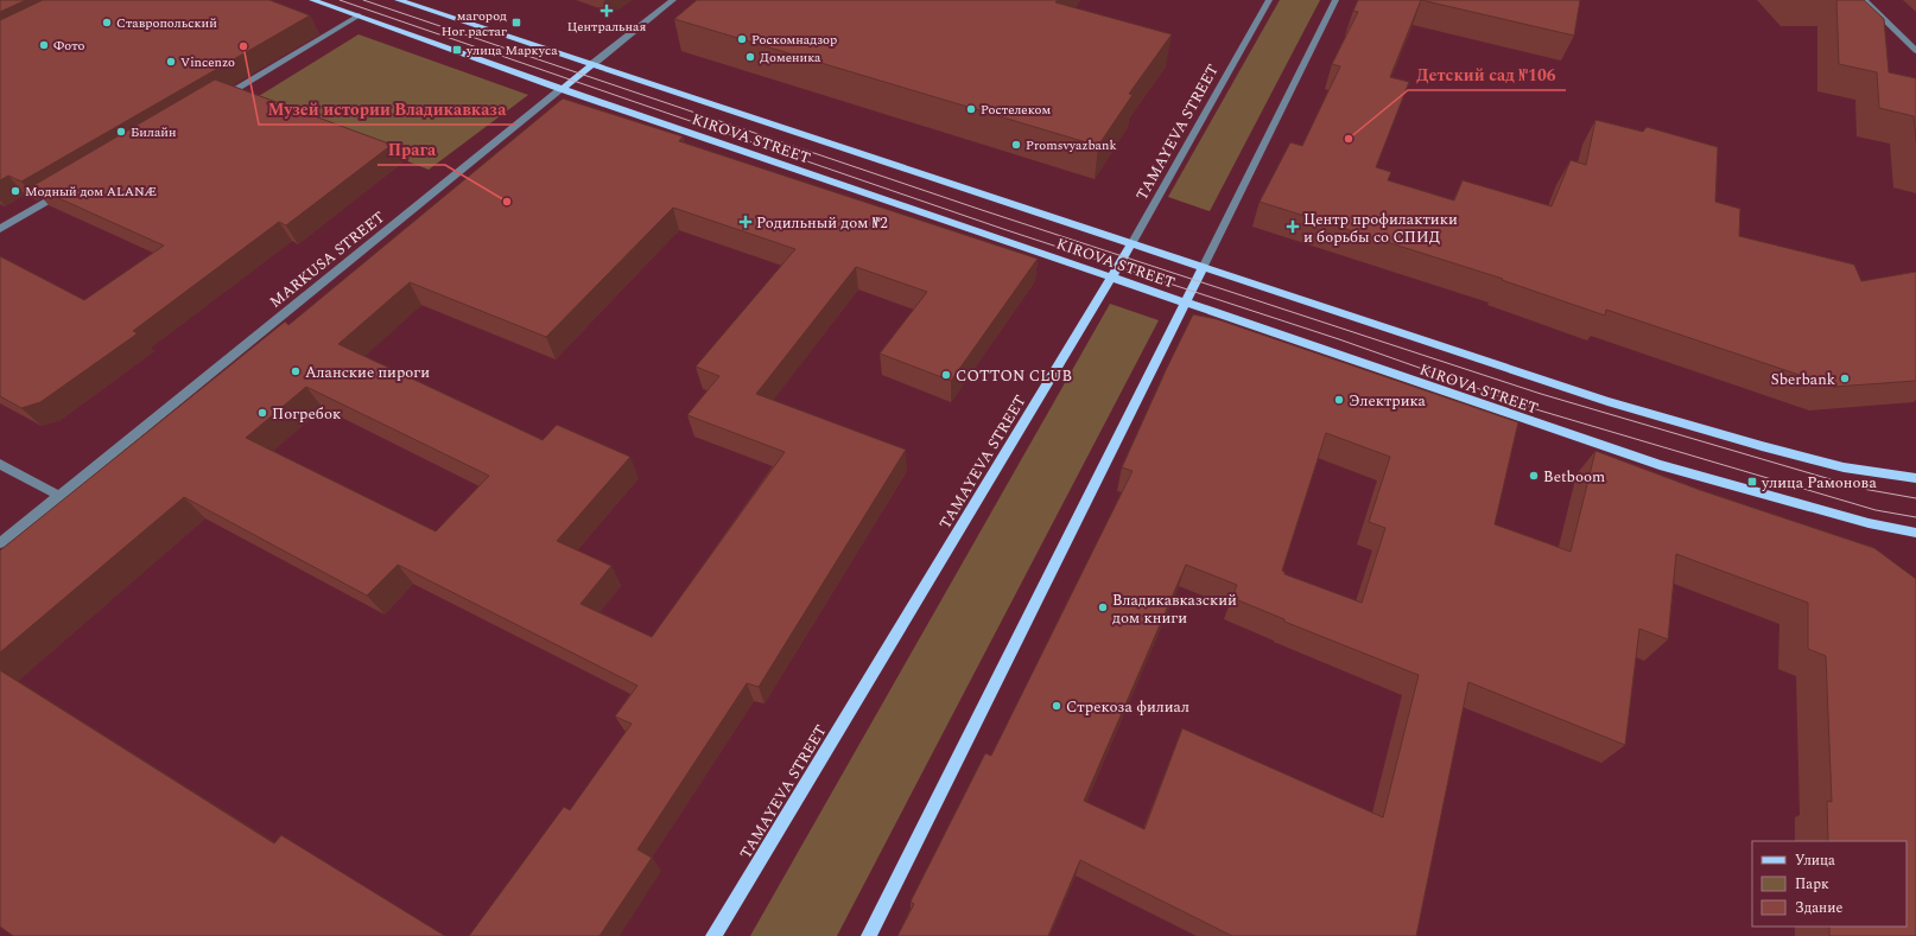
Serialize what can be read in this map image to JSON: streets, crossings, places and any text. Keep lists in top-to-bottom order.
{
  "streets": {
    "main road": ["TAMAYEVA STREET", "KIROVA STREET", "MARKUSA STREET"]
  },
  "crossings": [
    ["TAMAYEVA STREET", "KIROVA STREET"],
    ["KIROVA STREET", "MARKUSA STREET"]
  ],
  "places": {
    "health": ["Центральная", "Родильный дом №2", "Центр профилактики и борьбы со СПИД"],
    "other": [
      "Ставропольский",
      "Роскомнадзор",
      "Фото",
      "Музей истории Владикавказа",
      "Доменика",
      "Vincenzo",
      "Ростелеком",
      "Билайн",
      "Детский сад №106",
      "Promsvyazbank",
      "Модный дом ALANÆ",
      "Прага",
      "Аланские пироги",
      "COTTON CLUB",
      "Sberbank",
      "Электрика",
      "Погребок",
      "Betboom",
      "Владикавказский дом книги",
      "Стрекоза филиал"
    ],
    "transit": ["магород Ног растаг", "улица Маркуса", "улица Рамонова"]
  },
  "legend": ["Улица", "Парк", "Здание"]
}
